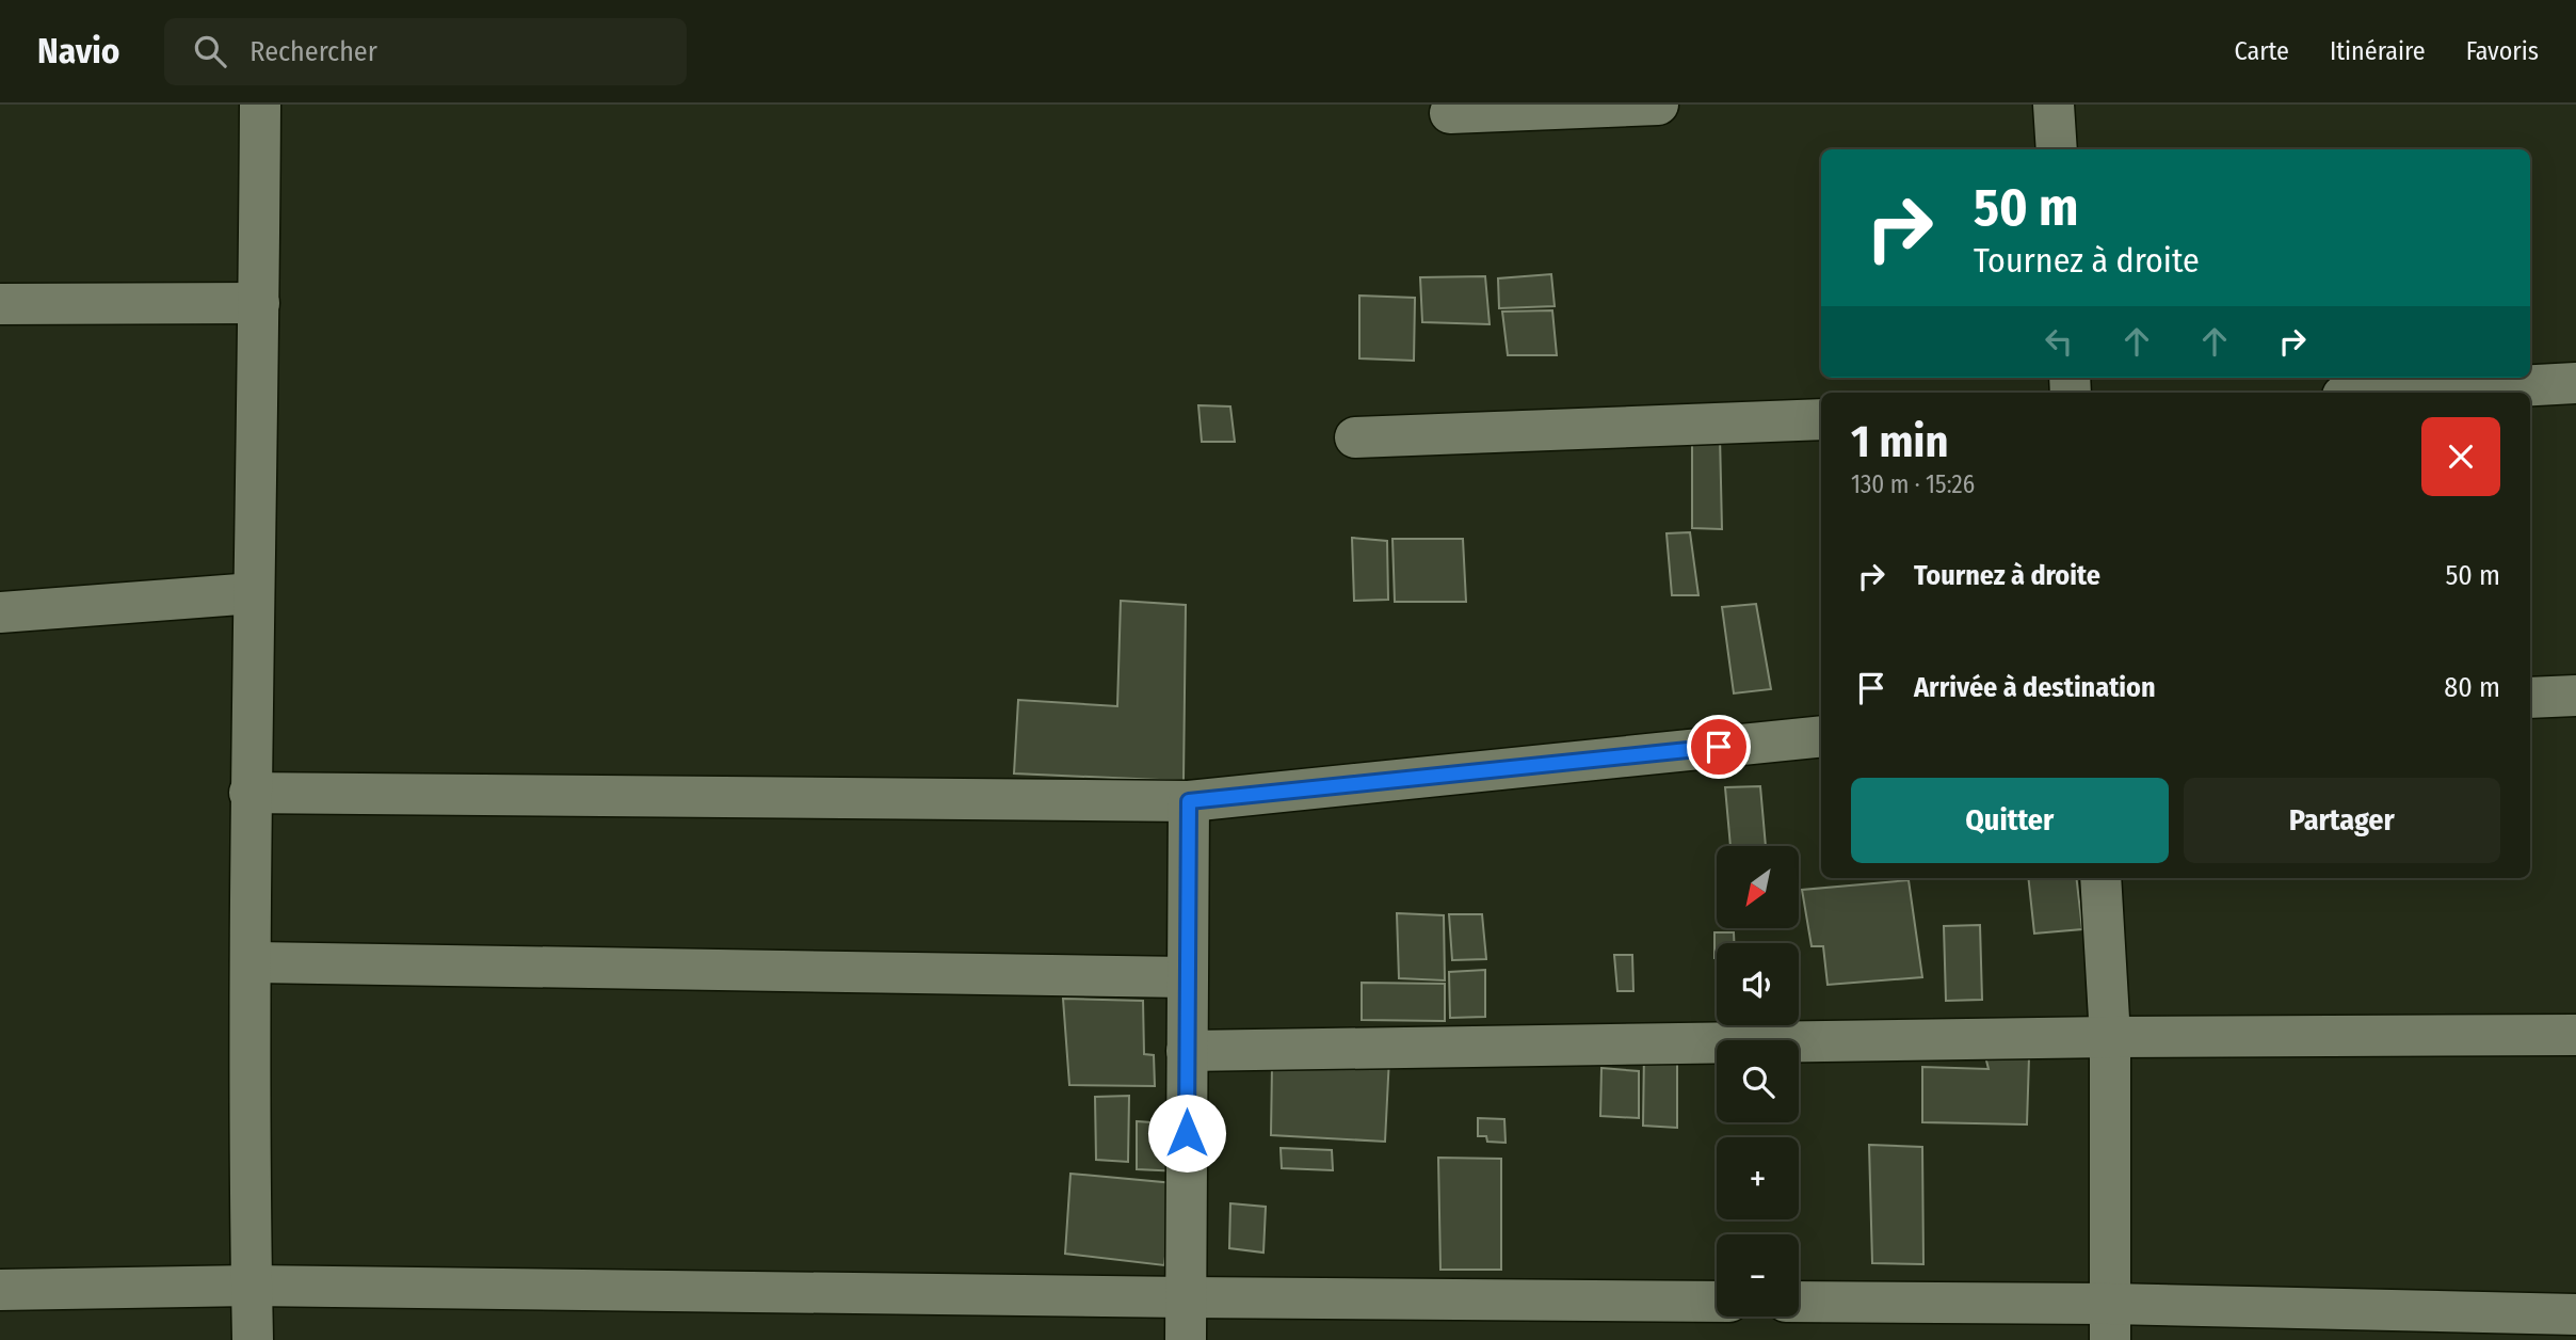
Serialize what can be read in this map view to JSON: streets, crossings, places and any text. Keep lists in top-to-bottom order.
{
  "north": "bottom left",
  "page": {
    "header": "Navio",
    "search": "Rechercher",
    "nav": ["Carte", "Itinéraire", "Favoris"],
    "turn": ["50 m", "Tournez à droite"],
    "heading": ["1 min", "130 m · 15:26"],
    "list": [
      {
        "name": "Tournez à droite",
        "value": "50 m"
      },
      {
        "name": "Arrivée à destination",
        "value": "80 m"
      }
    ],
    "buttons": ["Quitter", "Partager"],
    "map_buttons": ["+", "−"]
  }
}
